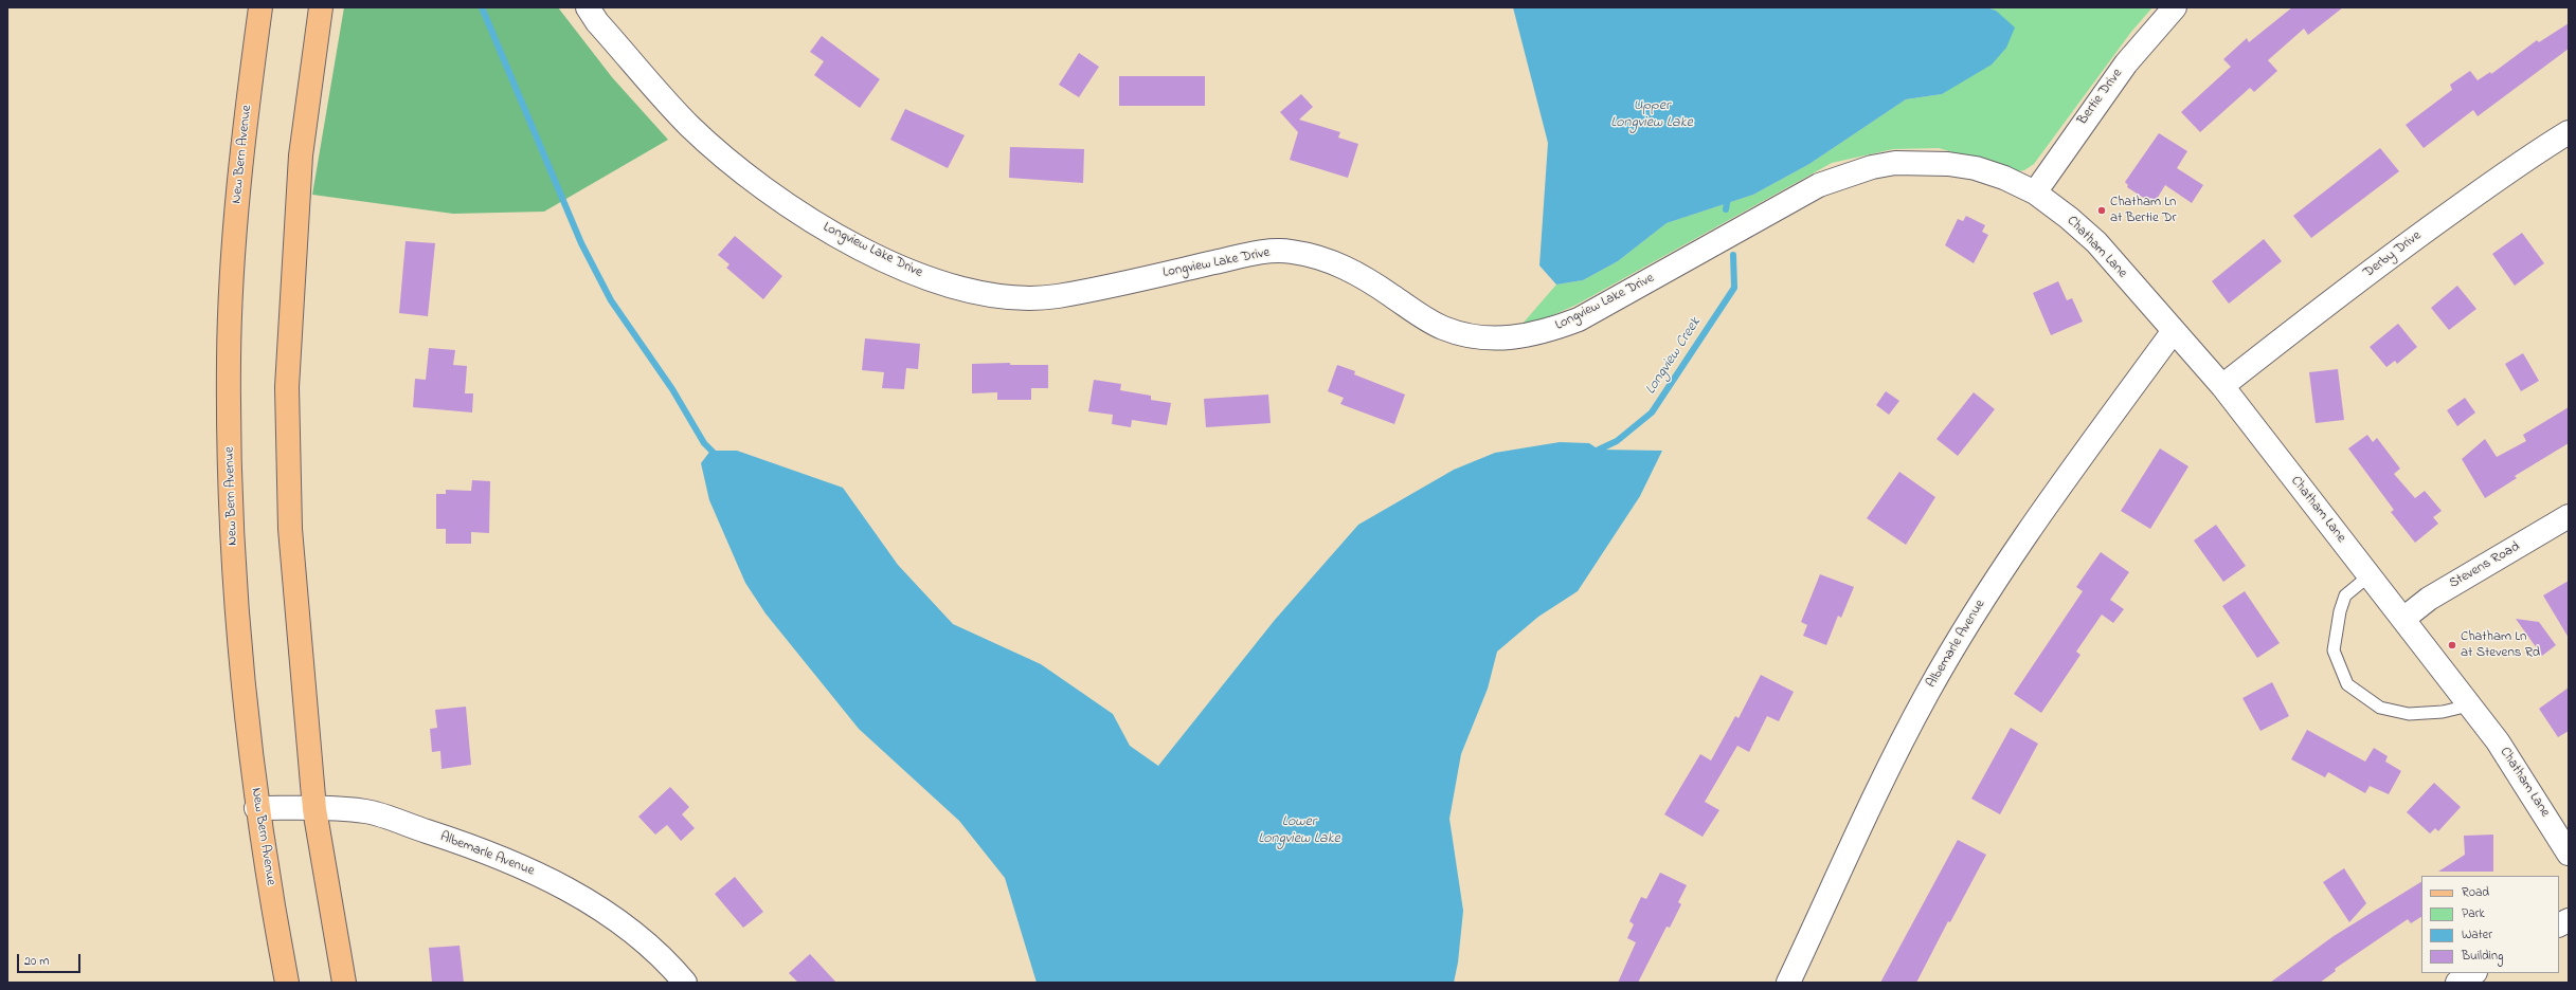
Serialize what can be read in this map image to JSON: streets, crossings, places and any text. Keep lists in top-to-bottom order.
{
  "streets": {
    "main road": ["New Bern Avenue"],
    "street": [
      "Bertie Drive",
      "Chatham Lane",
      "Longview Lake Drive",
      "Derby Drive",
      "Stevens Road",
      "Albemarle Avenue"
    ]
  },
  "crossings": [
    ["Bertie Drive", "Chatham Lane"],
    ["Bertie Drive", "Longview Lake Drive"],
    ["New Bern Avenue", "Albemarle Avenue"],
    ["Chatham Lane", "Longview Lake Drive"],
    ["Chatham Lane", "Derby Drive"],
    ["Chatham Lane", "Stevens Road"],
    ["Chatham Lane", "Albemarle Avenue"]
  ],
  "water": ["Upper Longview Lake", "Longview Creek", "Lower Longview Lake"],
  "places": ["Chatham Ln at Bertie Dr", "Chatham Ln at Stevens Rd"],
  "legend": [
    "Road",
    "Park",
    "Water",
    "Building"
  ],
  "scale_bar": "20 m"
}
